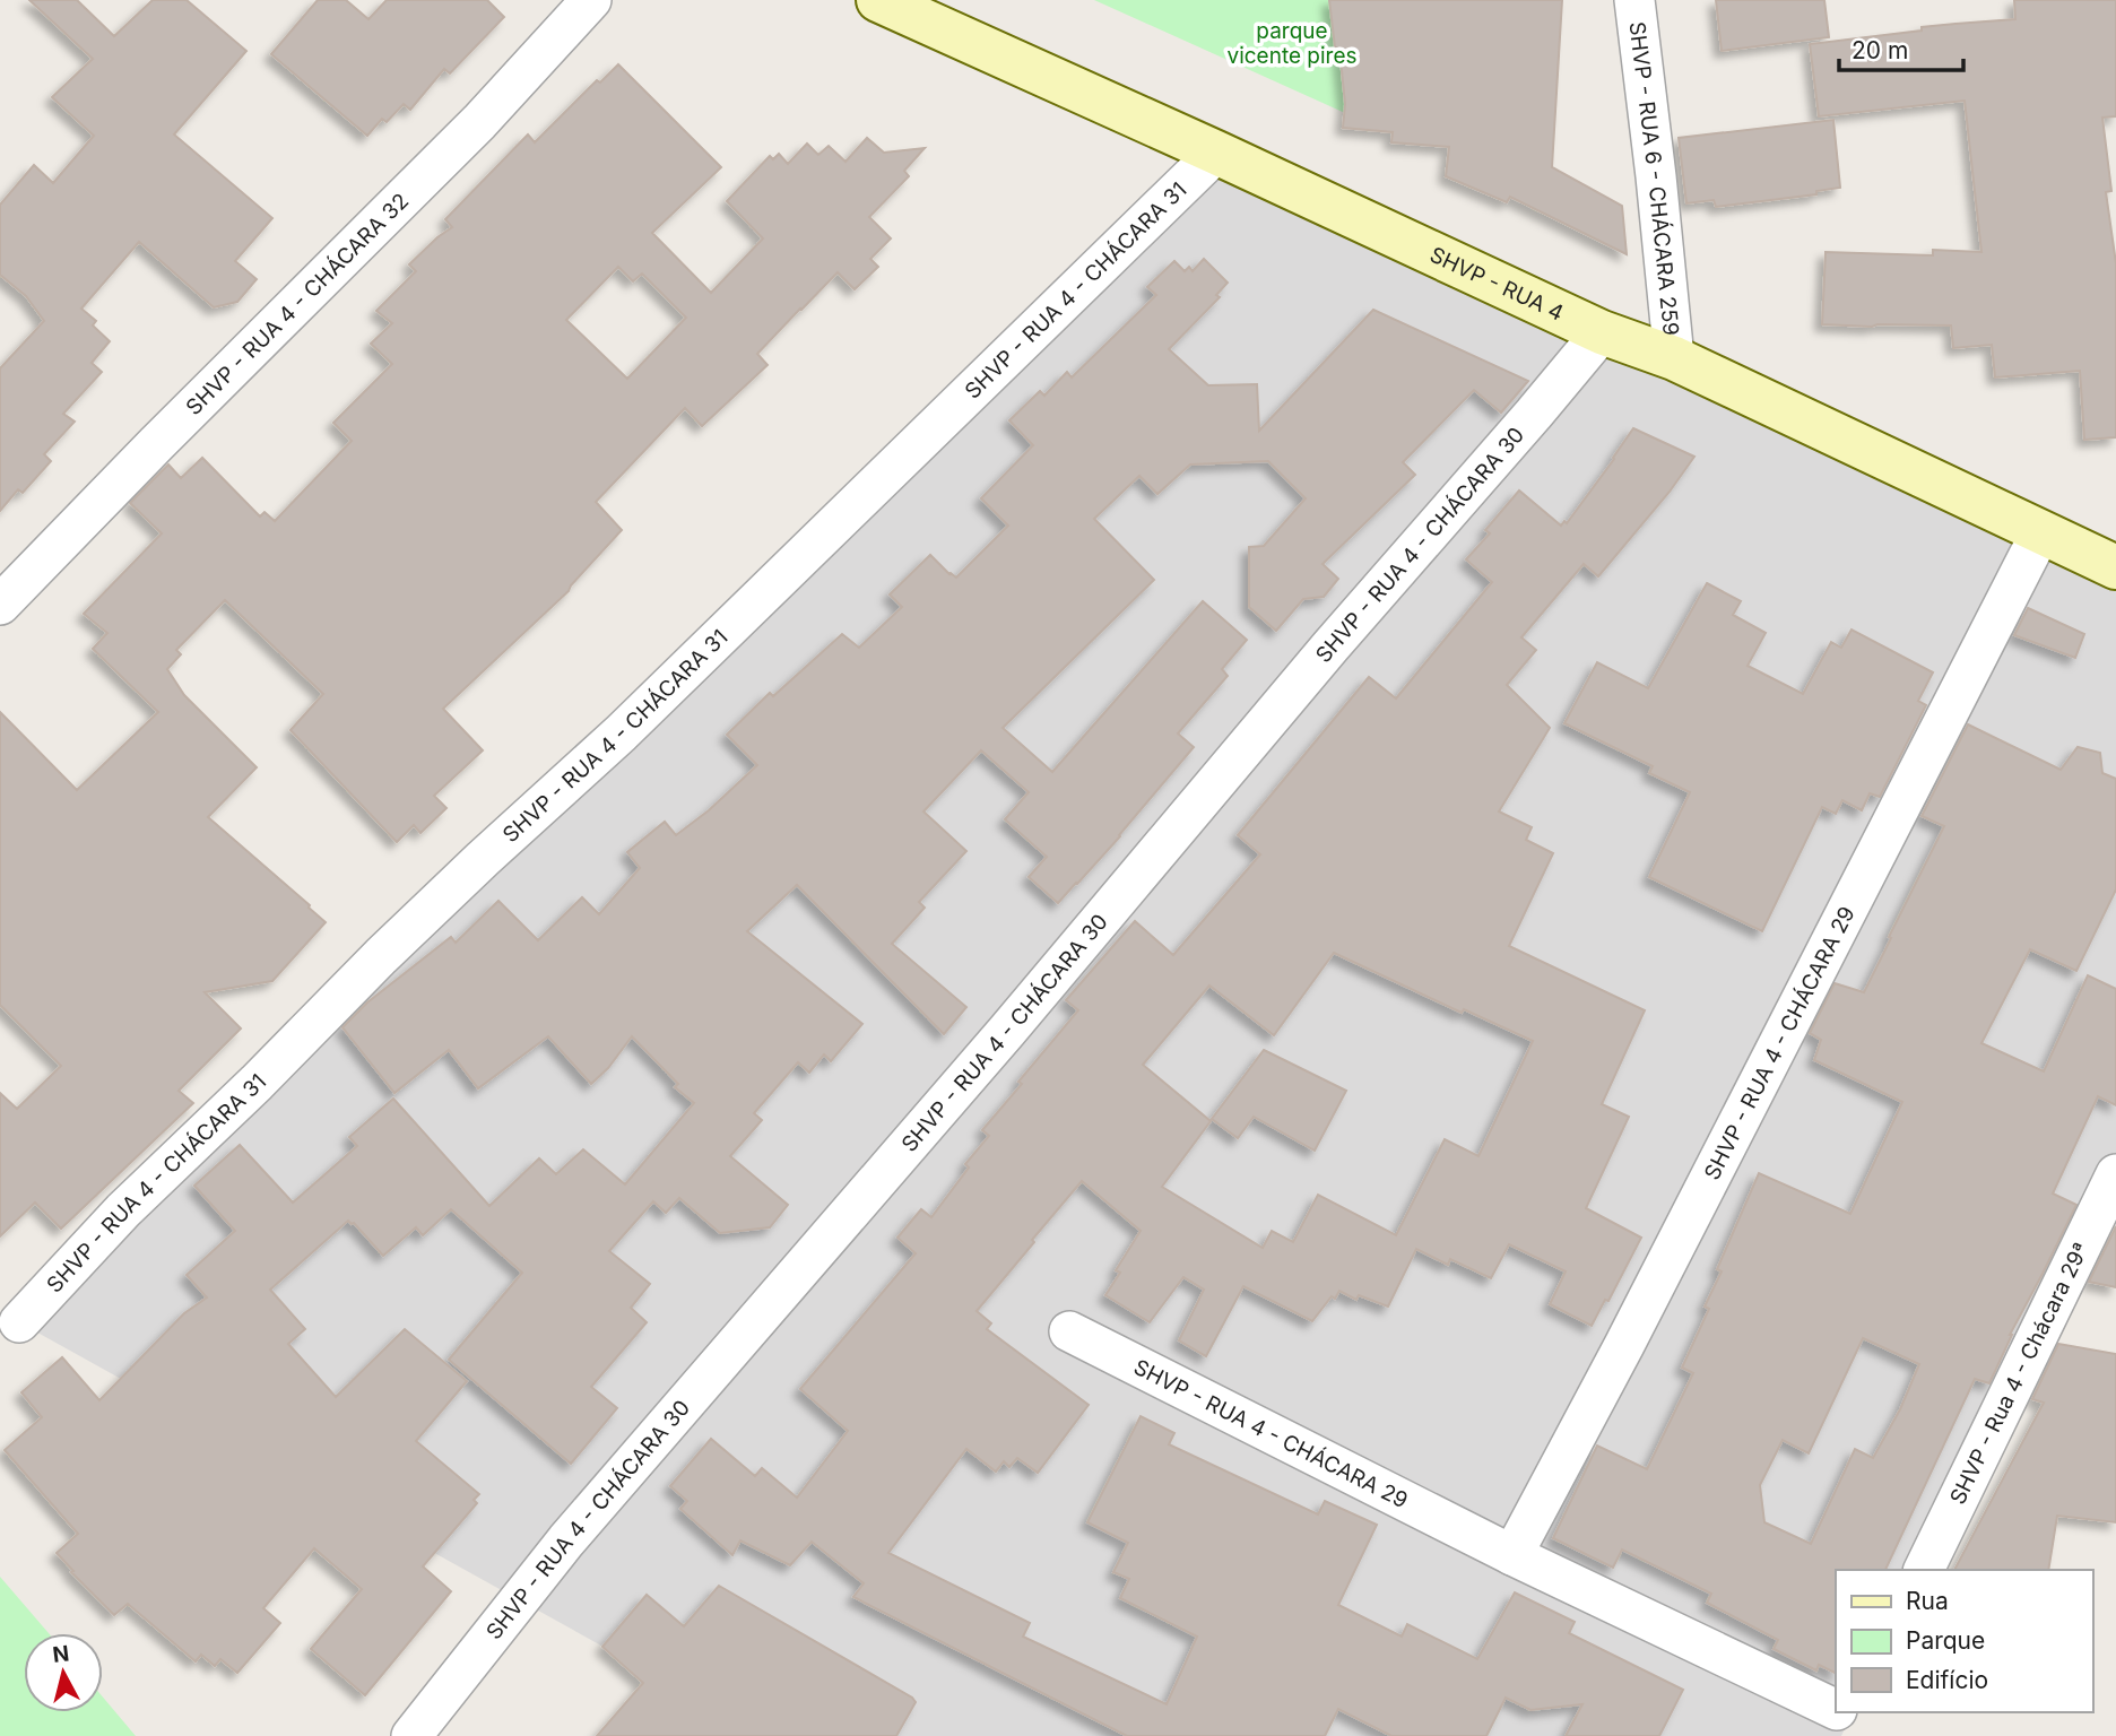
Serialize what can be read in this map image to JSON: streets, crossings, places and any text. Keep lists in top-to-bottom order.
{
  "streets": {
    "street": [
      "SHVP - RUA 6 - CHÁCARA 259",
      "SHVP - RUA 4",
      "SHVP - RUA 4 - CHÁCARA 31",
      "SHVP - RUA 4 - CHÁCARA 32",
      "SHVP - RUA 4 - CHÁCARA 30",
      "SHVP - RUA 4 - CHÁCARA 29",
      "SHVP - Rua 4 - Chácara 29ª"
    ]
  },
  "crossings": [
    ["SHVP - RUA 6 - CHÁCARA 259", "SHVP - RUA 4"],
    ["SHVP - RUA 4", "SHVP - RUA 4 - CHÁCARA 31"],
    ["SHVP - RUA 4", "SHVP - RUA 4 - CHÁCARA 30"],
    ["SHVP - RUA 4", "SHVP - RUA 4 - CHÁCARA 29"]
  ],
  "parks": ["parque vicente pires"],
  "legend": ["Rua", "Parque", "Edifício"],
  "scale_bar": "20 m",
  "north": "top"
}
